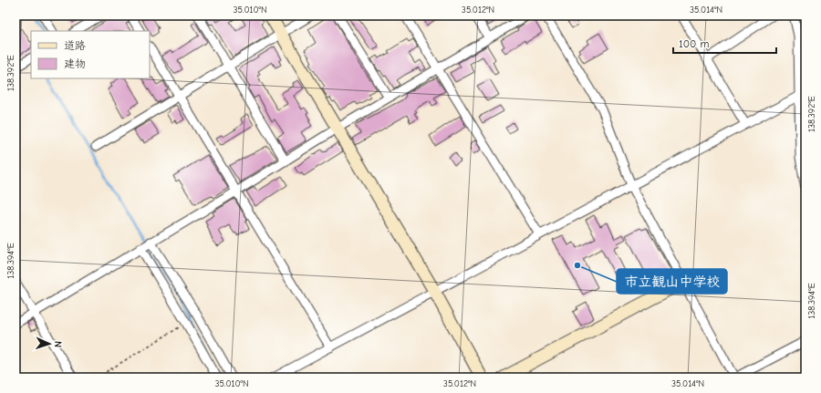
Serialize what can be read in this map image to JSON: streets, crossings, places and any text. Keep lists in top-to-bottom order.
{
  "places": ["市立観山中学校"],
  "legend": ["道路", "建物"],
  "scale_bar": "100 m",
  "north": "right",
  "coordinates": [
    "35.010°N",
    "35.012°N",
    "35.014°N",
    "138.392°E",
    "138.394°E"
  ]
}
